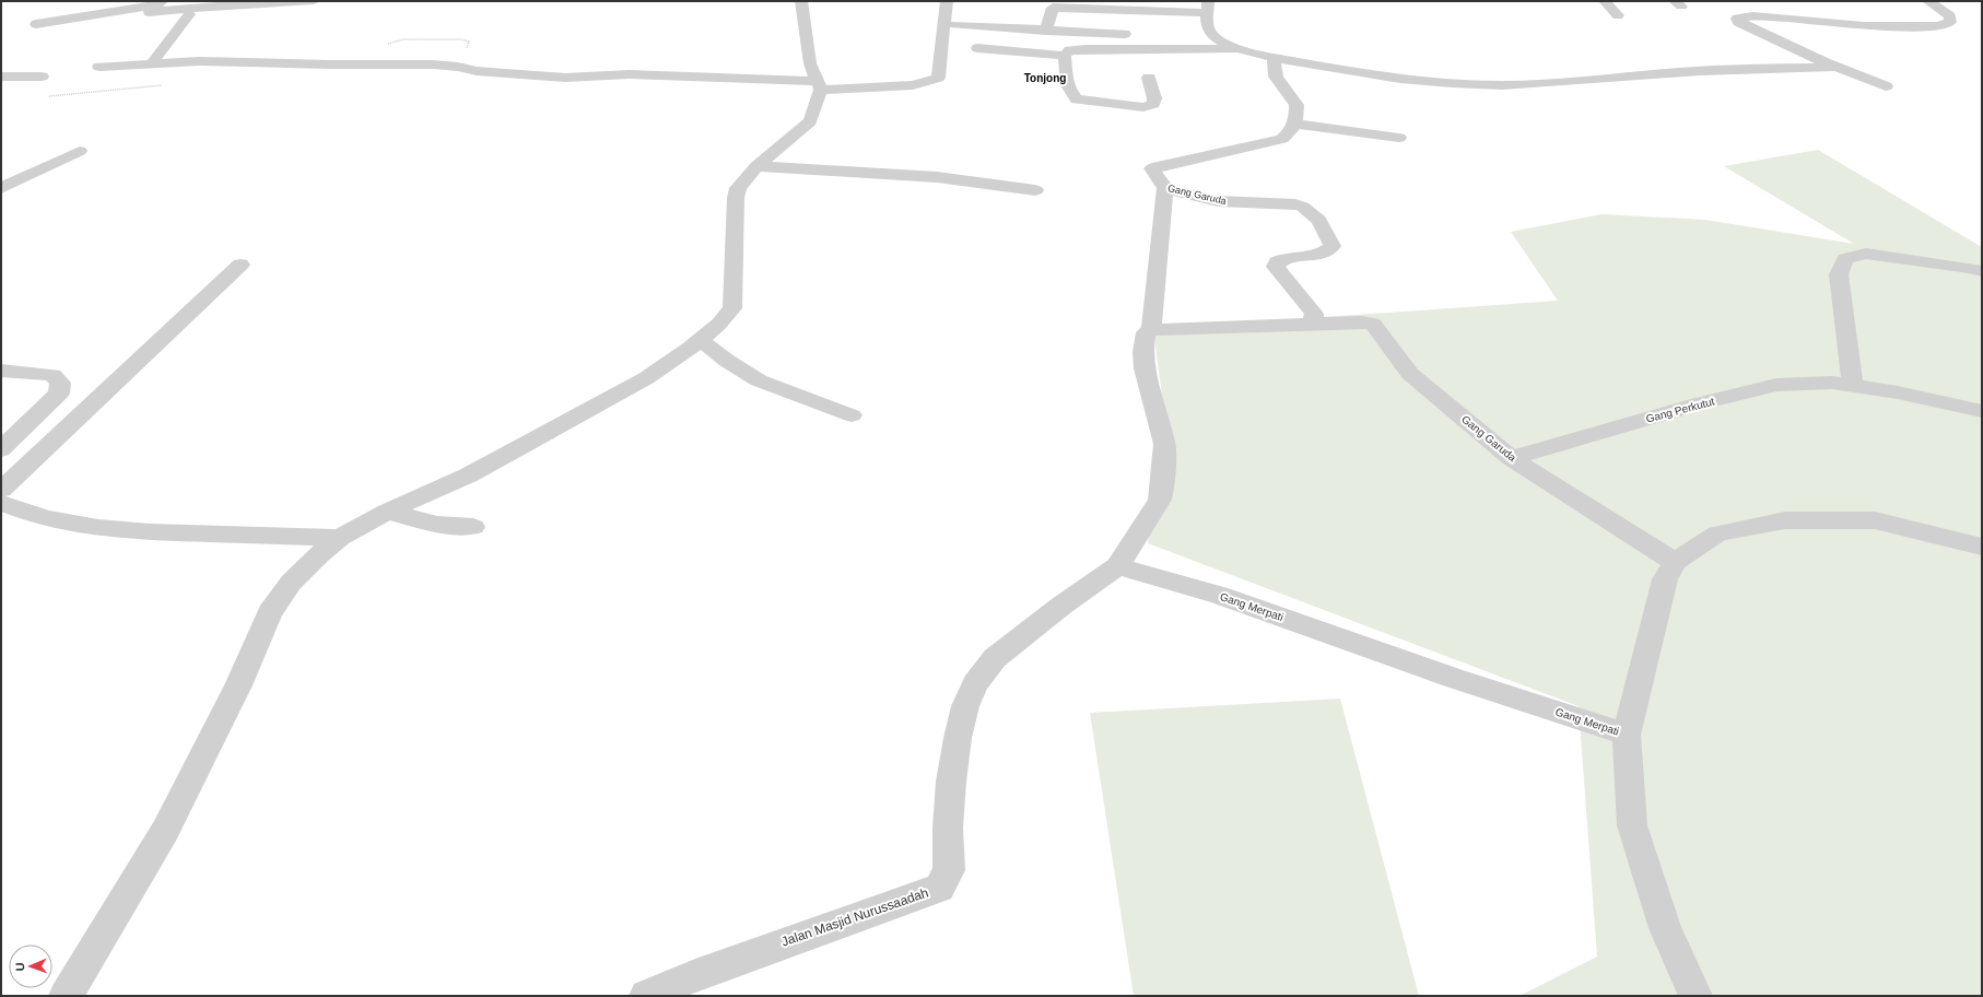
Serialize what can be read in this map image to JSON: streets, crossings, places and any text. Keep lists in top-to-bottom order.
{
  "streets": {
    "street": [
      "Gang Garuda",
      "Gang Perkutut",
      "Gang Merpati",
      "Jalan Masjid Nurussaadah"
    ]
  },
  "crossings": [
    ["Gang Garuda", "Gang Perkutut"],
    ["Gang Merpati", "Jalan Masjid Nurussaadah"]
  ],
  "districts": ["Tonjong"],
  "north": "left"
}
